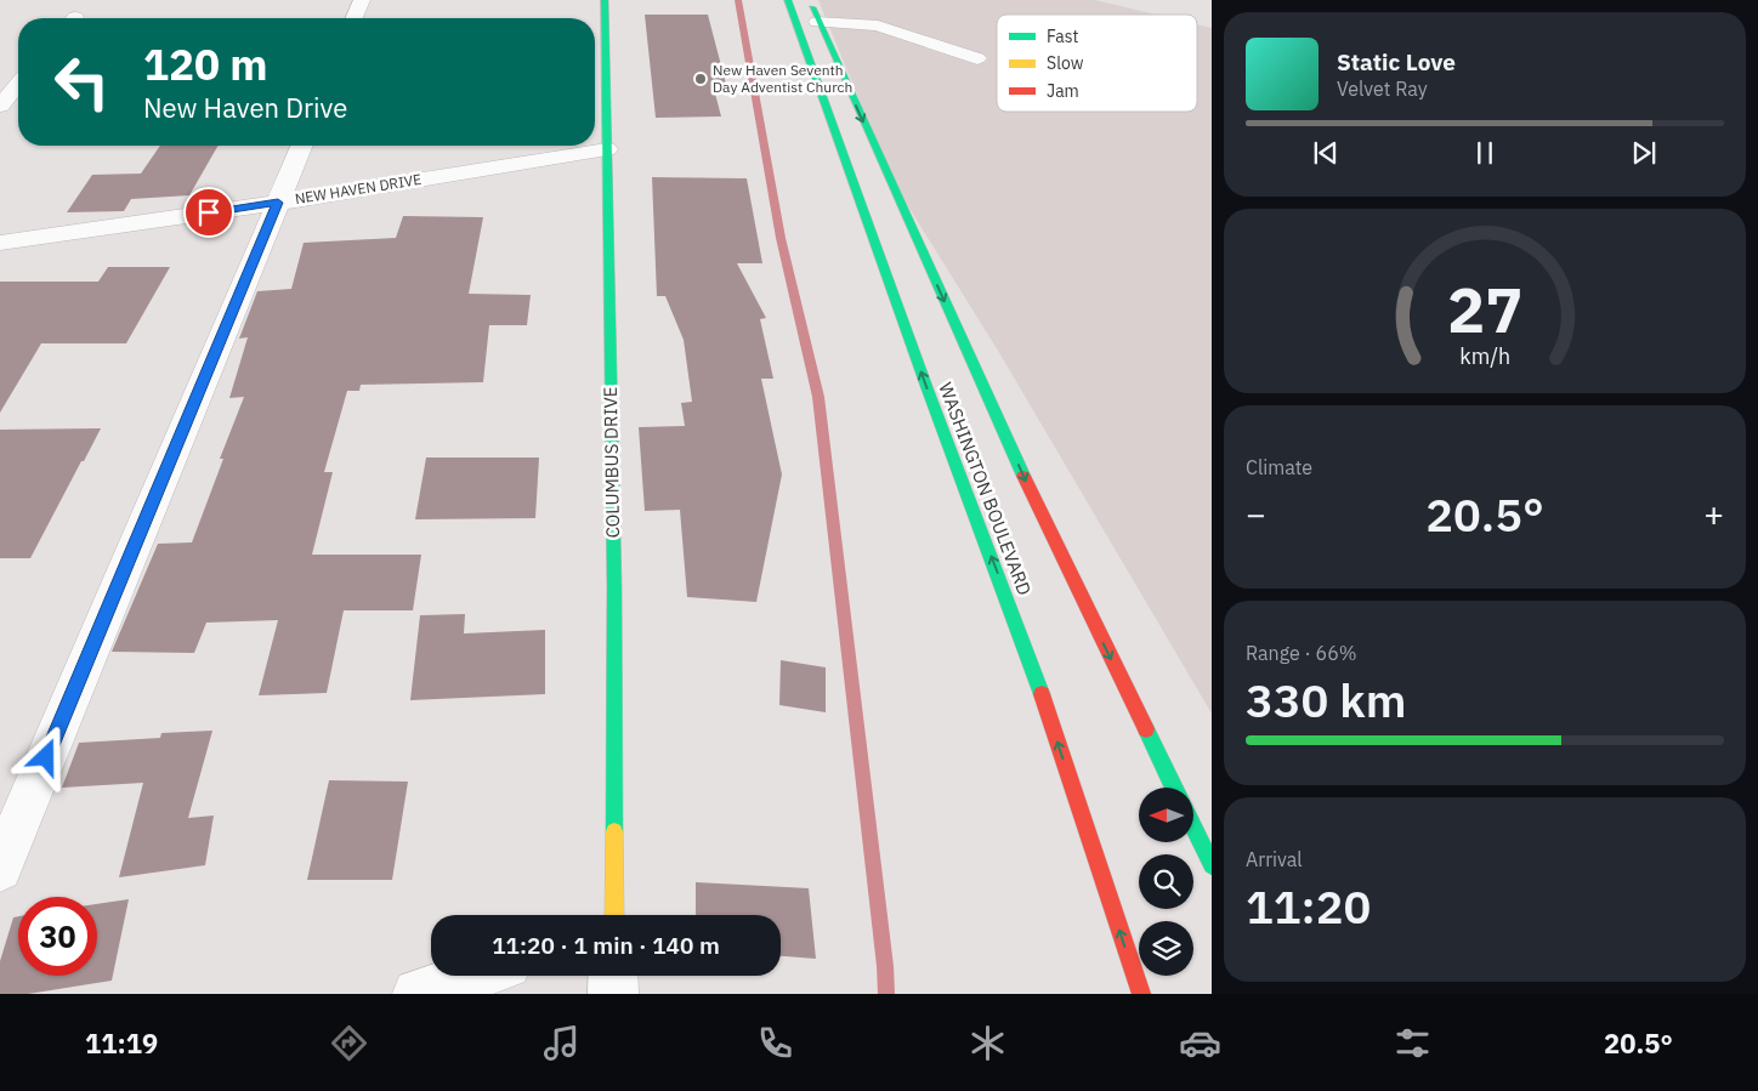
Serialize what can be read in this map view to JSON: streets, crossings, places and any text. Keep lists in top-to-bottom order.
{
  "streets": {
    "main road": ["COLUMBUS DRIVE", "WASHINGTON BOULEVARD"],
    "street": ["NEW HAVEN DRIVE"]
  },
  "crossings": [
    ["NEW HAVEN DRIVE", "COLUMBUS DRIVE"]
  ],
  "places": ["New Haven Seventh Day Adventist Church"],
  "legend": ["Fast", "Slow", "Jam"],
  "north": "left",
  "page": {
    "turn": ["120 m", "New Haven Drive"],
    "song": ["Static Love", "Velvet Ray"],
    "tile": [
      "Climate",
      ["Range · 66%", "330 km"],
      ["Arrival", "11:20"]
    ],
    "heat": ["−", "20.5°", "+"],
    "limit": "30",
    "trip": "11:20 · 1 min · 140 m",
    "tabs": ["11:19", "20.5°"],
    "gauge": ["27", "km/h"]
  }
}
